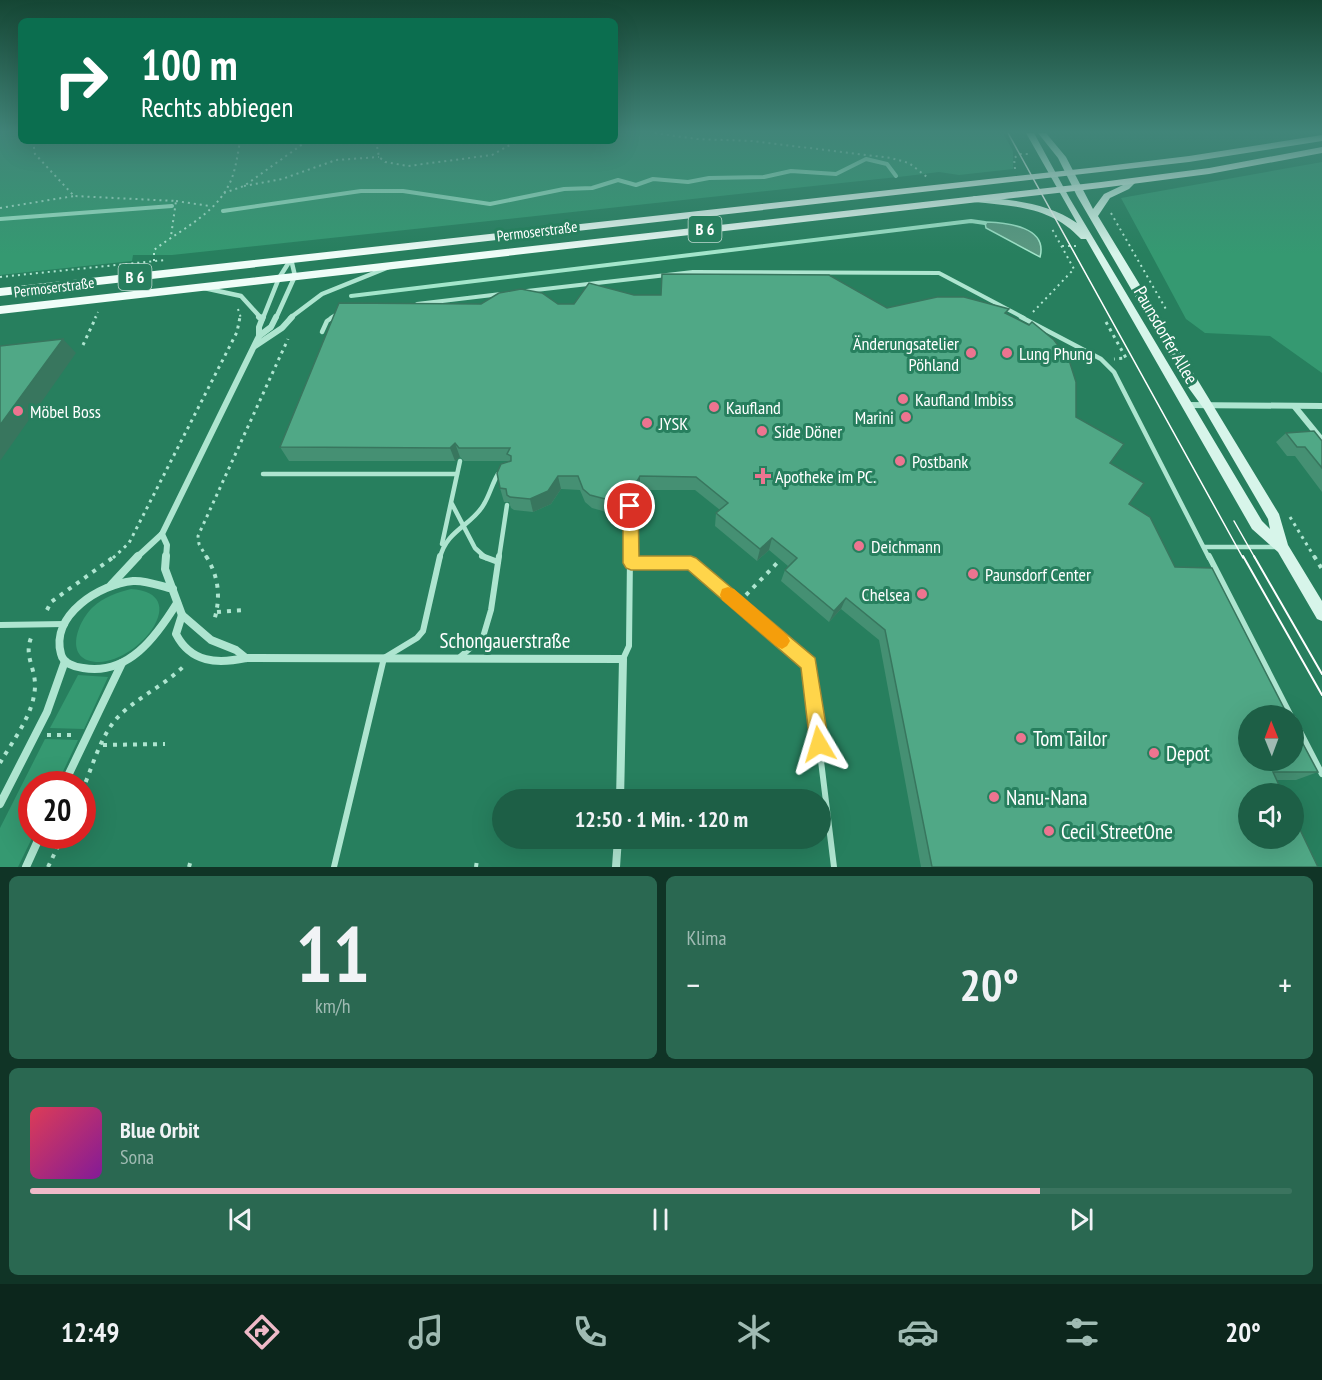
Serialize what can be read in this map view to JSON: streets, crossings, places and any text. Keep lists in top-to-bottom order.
{
  "streets": {
    "main road": ["B 6", "Permoserstraße", "Paunsdorfer Allee"],
    "street": ["Schongauerstraße"]
  },
  "crossings": [
    ["B 6", "Permoserstraße"],
    ["B 6", "Paunsdorfer Allee"],
    ["Permoserstraße", "Paunsdorfer Allee"]
  ],
  "places": {
    "other": [
      "Änderungsatelier Pöhland",
      "Lung Phung",
      "Kaufland Imbiss",
      "Kaufland",
      "Möbel Boss",
      "Marini",
      "JYSK",
      "Side Döner",
      "Postbank",
      "Deichmann",
      "Paunsdorf Center",
      "Chelsea",
      "Tom Tailor",
      "Depot",
      "Nanu-Nana",
      "Cecil StreetOne"
    ],
    "health": ["Apotheke im PC."]
  },
  "north": "top",
  "page": {
    "turn": ["100 m", "Rechts abbiegen"],
    "limit": "20",
    "trip": "12:50 · 1 Min. · 120 m",
    "tile": [
      ["11", "km/h"],
      "Klima"
    ],
    "heat": ["−", "20°", "+"],
    "song": ["Blue Orbit", "Sona"],
    "tabs": ["12:49", "20°"]
  }
}
